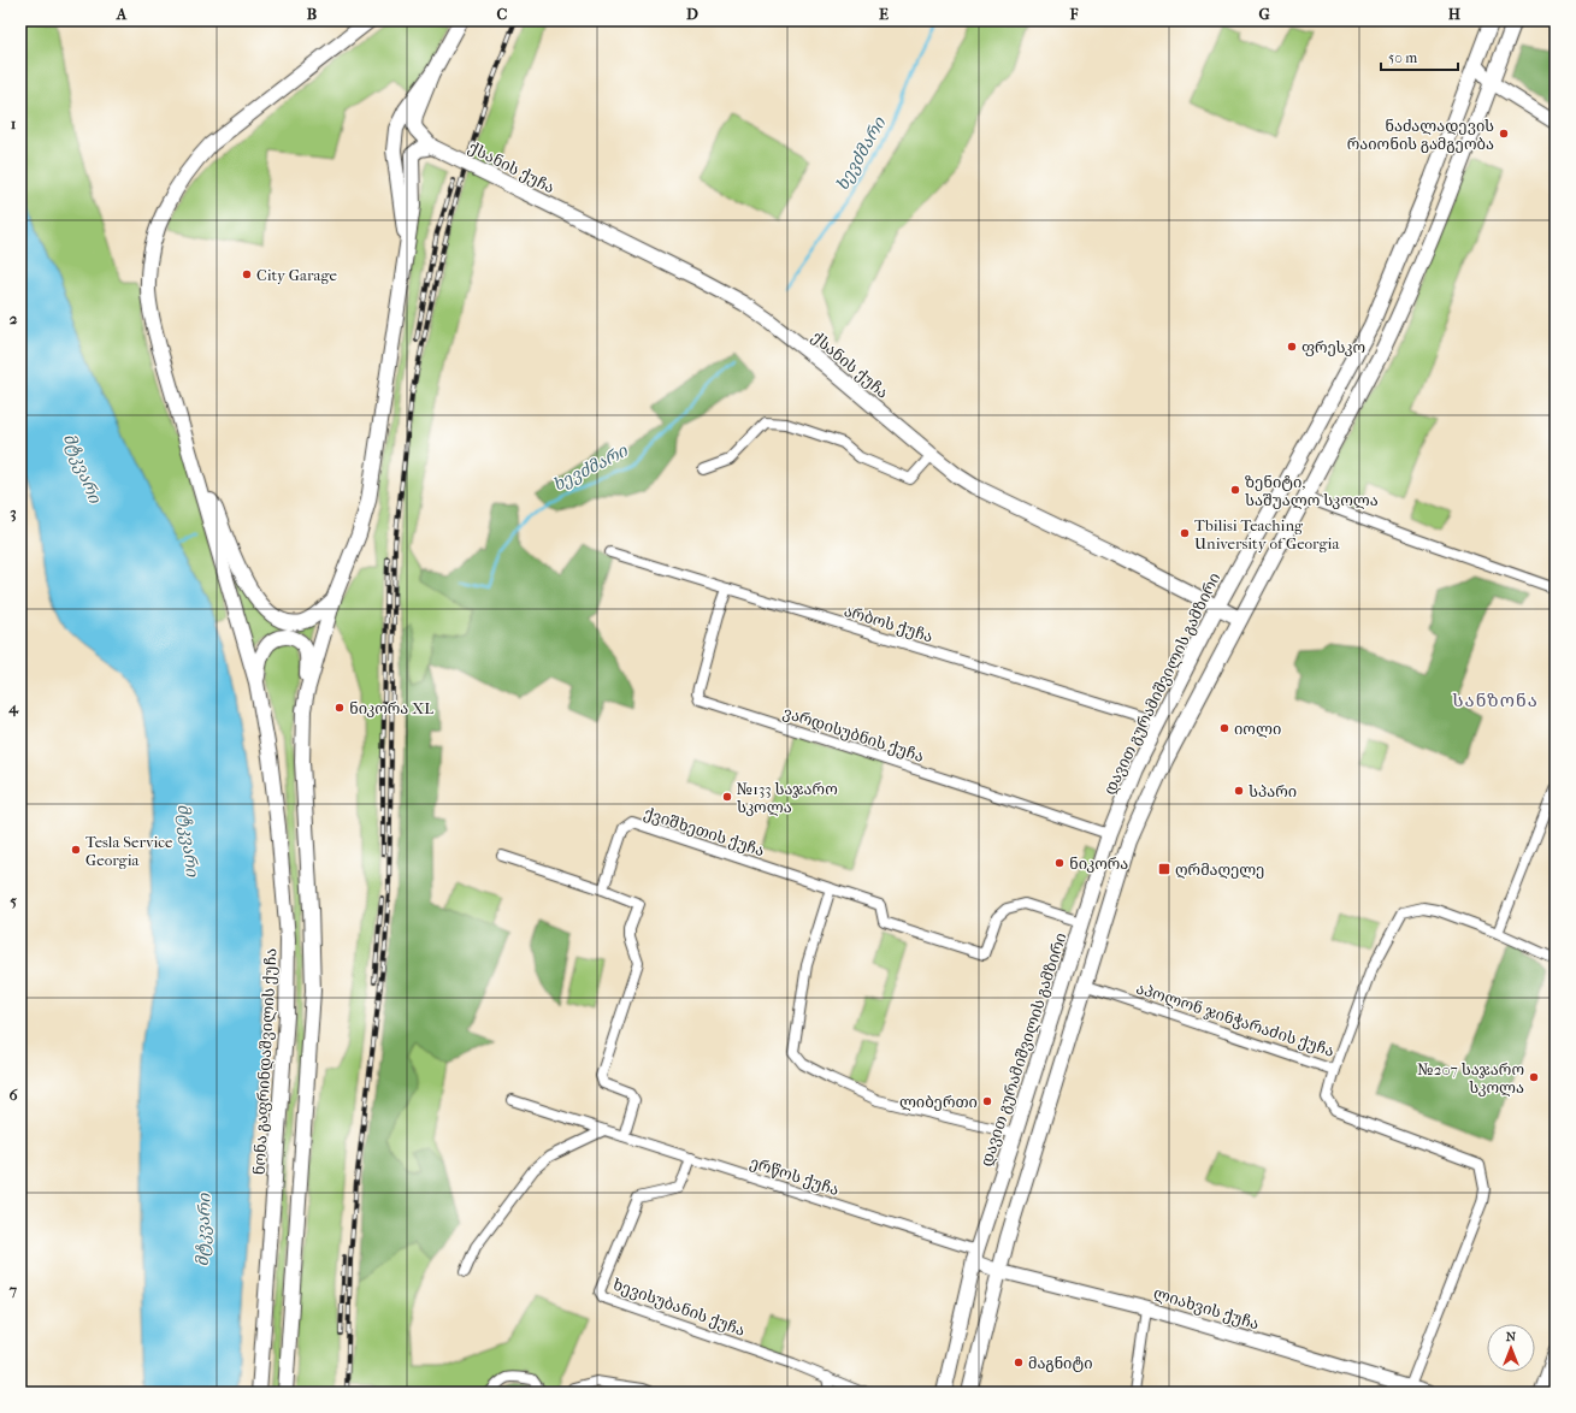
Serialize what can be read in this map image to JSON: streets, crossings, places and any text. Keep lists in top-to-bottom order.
{
  "streets": {
    "main road": ["ქსანის ქუჩა", "დავით გურამიშვილის გამზირი", "ნონა გაფრინდაშვილის ქუჩა"],
    "street": [
      "არბოს ქუჩა",
      "ვარდისუბნის ქუჩა",
      "ქვიშხეთის ქუჩა",
      "აპოლონ ჯინჭარაძის ქუჩა",
      "ერწოს ქუჩა",
      "ხევისუბანის ქუჩა",
      "ლიახვის ქუჩა"
    ]
  },
  "crossings": [
    ["ქსანის ქუჩა", "დავით გურამიშვილის გამზირი"],
    ["არბოს ქუჩა", "დავით გურამიშვილის გამზირი"],
    ["არბოს ქუჩა", "ვარდისუბნის ქუჩა"],
    ["დავით გურამიშვილის გამზირი", "ვარდისუბნის ქუჩა"],
    ["დავით გურამიშვილის გამზირი", "ქვიშხეთის ქუჩა"],
    ["დავით გურამიშვილის გამზირი", "ერწოს ქუჩა"],
    ["დავით გურამიშვილის გამზირი", "ლიახვის ქუჩა"],
    ["ერწოს ქუჩა", "ხევისუბანის ქუჩა"],
    ["ერწოს ქუჩა", "ლიახვის ქუჩა"]
  ],
  "districts": ["სანზონა"],
  "water": ["ხევძმარი", "მტკვარი"],
  "places": {
    "other": [
      "ნაძალადევის რაიონის გამგეობა",
      "City Garage",
      "ფრესკო",
      "ზენიტი, საშუალო სკოლა",
      "Tbilisi Teaching University of Georgia",
      "ნიკორა XL",
      "იოლი",
      "სპარი",
      "№133 საჯარო სკოლა",
      "Tesla Service Georgia",
      "ნიკორა",
      "№207 საჯარო სკოლა",
      "ლიბერთი",
      "მაგნიტი"
    ],
    "transit": ["ღრმაღელე"]
  },
  "scale_bar": "50 m",
  "north": "top",
  "grid": {
    "columns": [
      "A",
      "B",
      "C",
      "D",
      "E",
      "F",
      "G",
      "H"
    ],
    "rows": [
      "1",
      "2",
      "3",
      "4",
      "5",
      "6",
      "7"
    ]
  }
}
